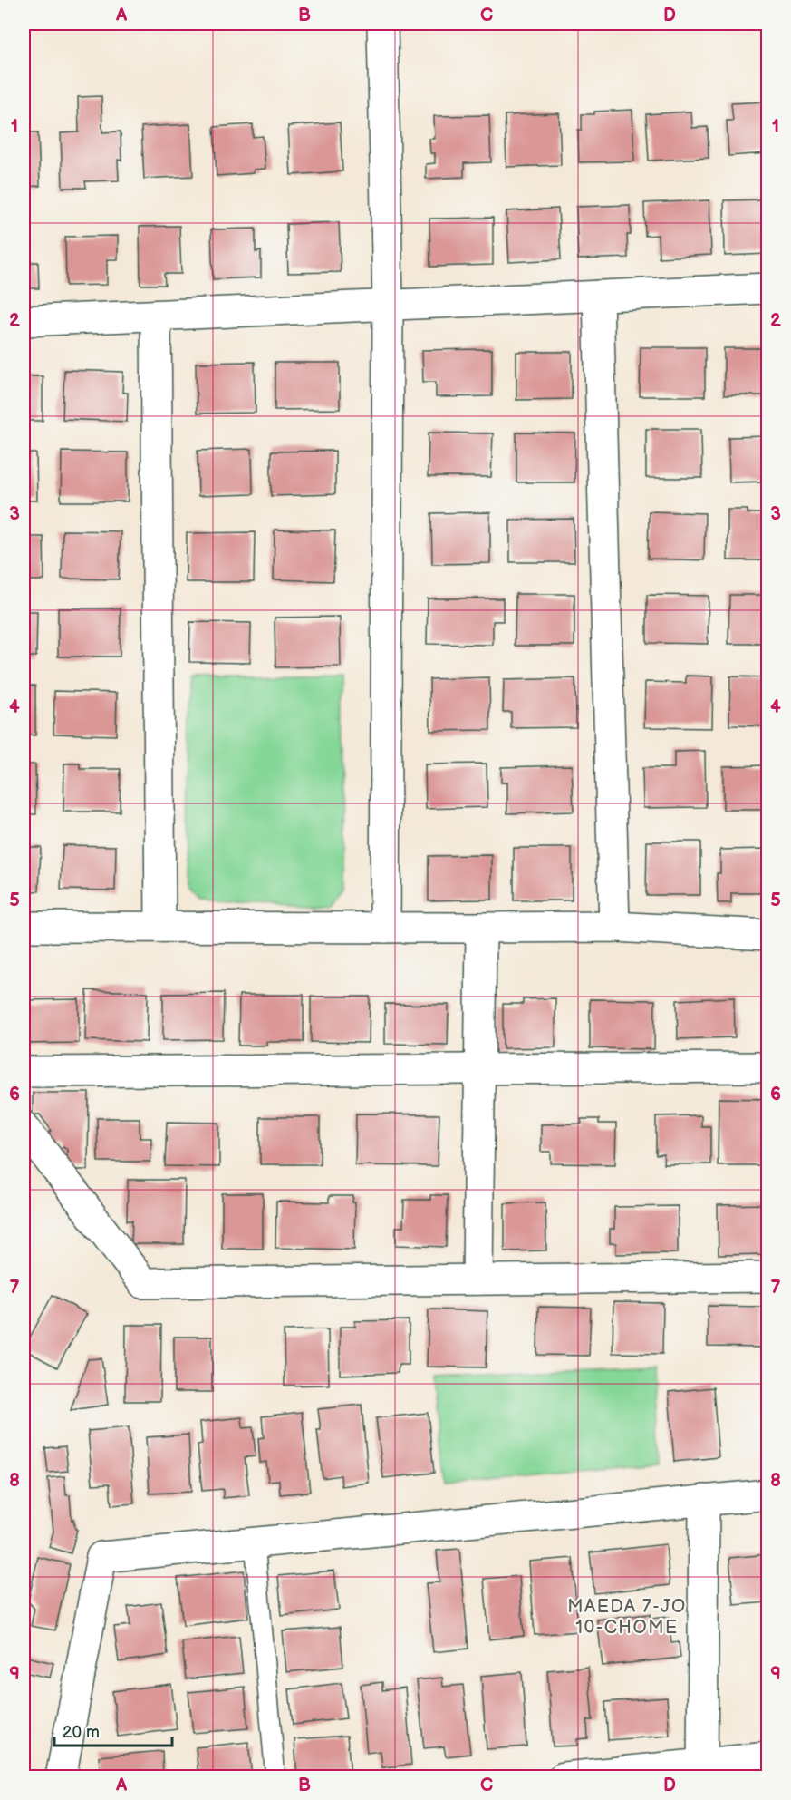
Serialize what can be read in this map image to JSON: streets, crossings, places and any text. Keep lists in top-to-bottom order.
{
  "districts": ["MAEDA 7-JO 10-CHOME"],
  "scale_bar": "20 m",
  "grid": {
    "columns": [
      "A",
      "B",
      "C",
      "D"
    ],
    "rows": [
      "1",
      "2",
      "3",
      "4",
      "5",
      "6",
      "7",
      "8",
      "9"
    ]
  }
}
